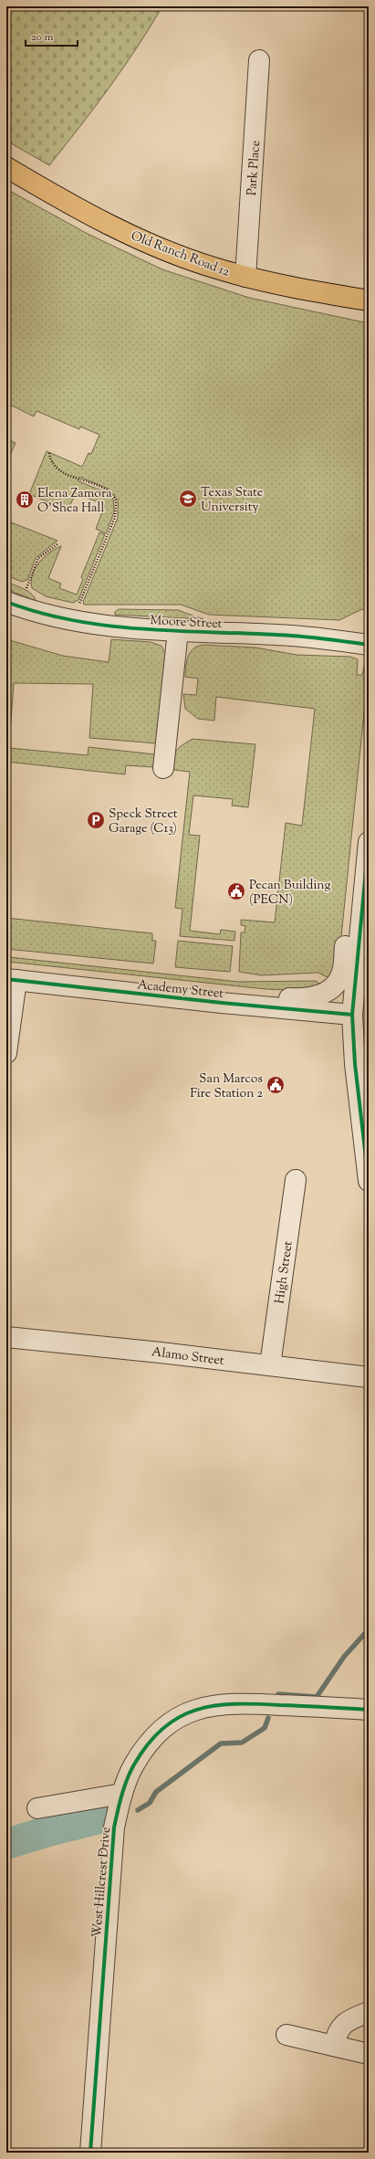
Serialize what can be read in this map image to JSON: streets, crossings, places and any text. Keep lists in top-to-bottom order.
{
  "streets": {
    "main road": ["Old Ranch Road 12"],
    "street": [
      "Park Place",
      "Moore Street",
      "Academy Street",
      "High Street",
      "Alamo Street",
      "West Hillcrest Drive"
    ]
  },
  "crossings": [
    ["Park Place", "Old Ranch Road 12"],
    ["High Street", "Alamo Street"]
  ],
  "places": {
    "school or university": ["Texas State University"],
    "building": ["Elena Zamora O'Shea Hall"],
    "parking": ["Speck Street Garage (C13)"],
    "public building": ["Pecan Building (PECN)", "San Marcos Fire Station 2"]
  },
  "scale_bar": "20 m"
}
